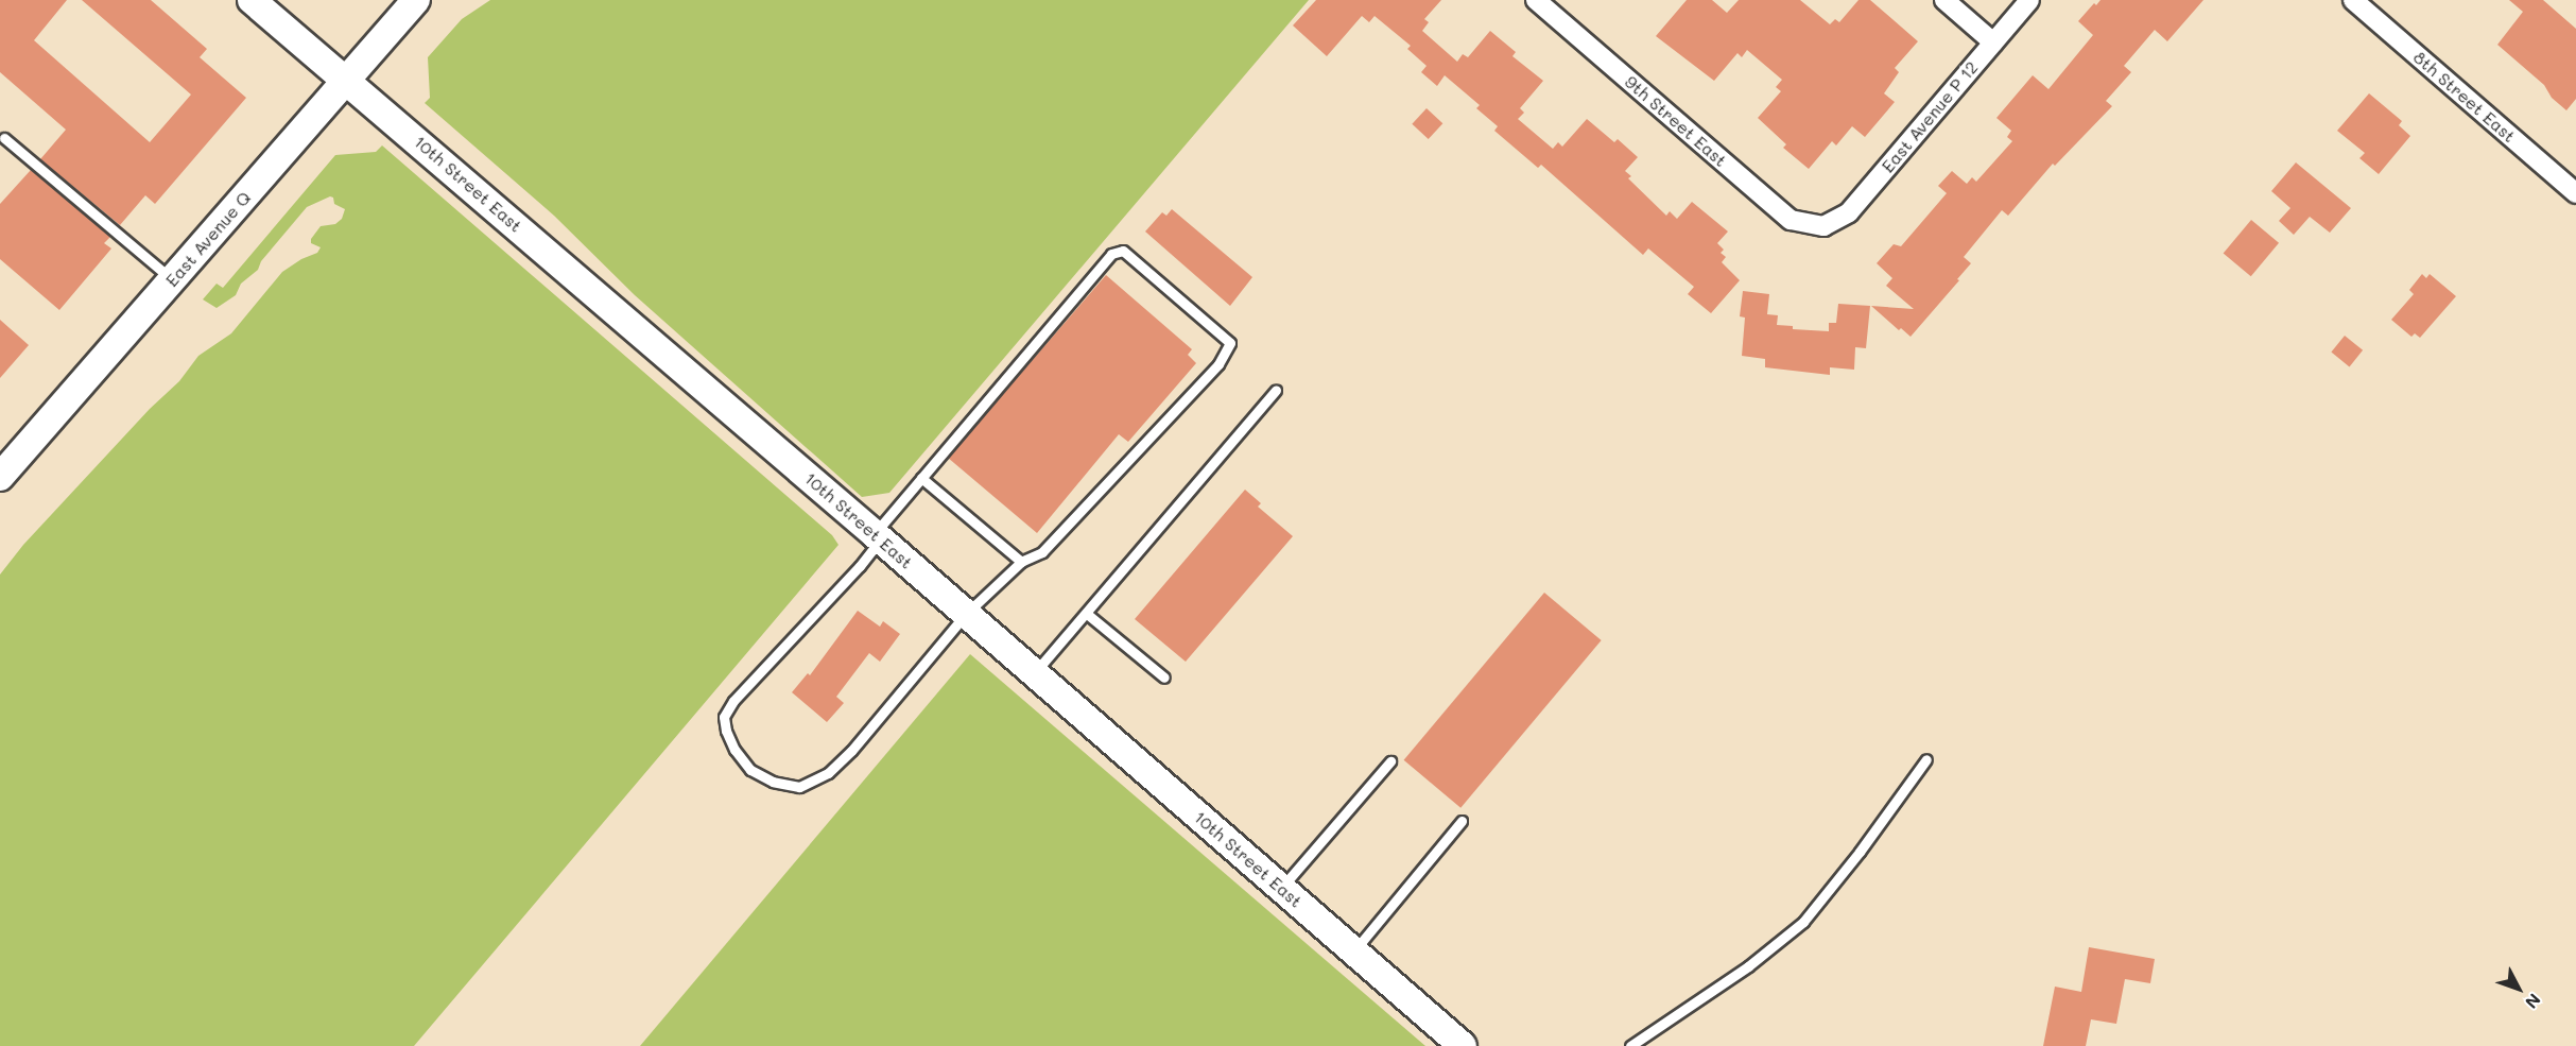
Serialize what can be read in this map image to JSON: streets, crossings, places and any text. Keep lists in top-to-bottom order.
{
  "streets": {
    "main road": ["10th Street East", "East Avenue Q"],
    "street": ["8th Street East", "East Avenue P 12", "9th Street East"]
  },
  "crossings": [
    ["East Avenue P 12", "9th Street East"],
    ["10th Street East", "East Avenue Q"]
  ],
  "north": "bottom right"
}
